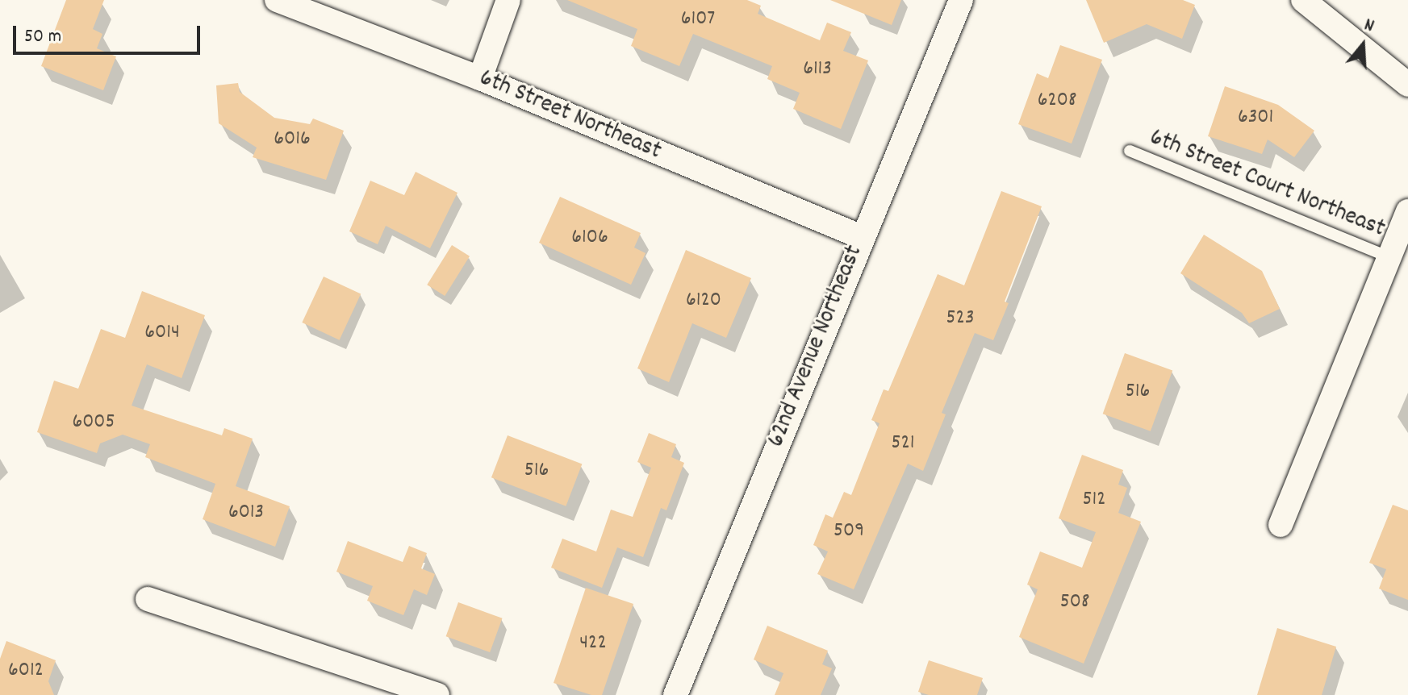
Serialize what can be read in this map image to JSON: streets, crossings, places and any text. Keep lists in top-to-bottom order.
{
  "streets": {
    "street": ["6th Street Northeast", "62nd Avenue Northeast"],
    "lane": ["6th Street Court Northeast"]
  },
  "crossings": [
    ["6th Street Northeast", "62nd Avenue Northeast"]
  ],
  "house_numbers": [
    "6107",
    "6113",
    "6208",
    "6301",
    "6016",
    "6106",
    "6120",
    "523",
    "6014",
    "516",
    "6005",
    "521",
    "516",
    "512",
    "6013",
    "509",
    "508",
    "422",
    "6012"
  ],
  "scale_bar": "50 m",
  "north": "top"
}
